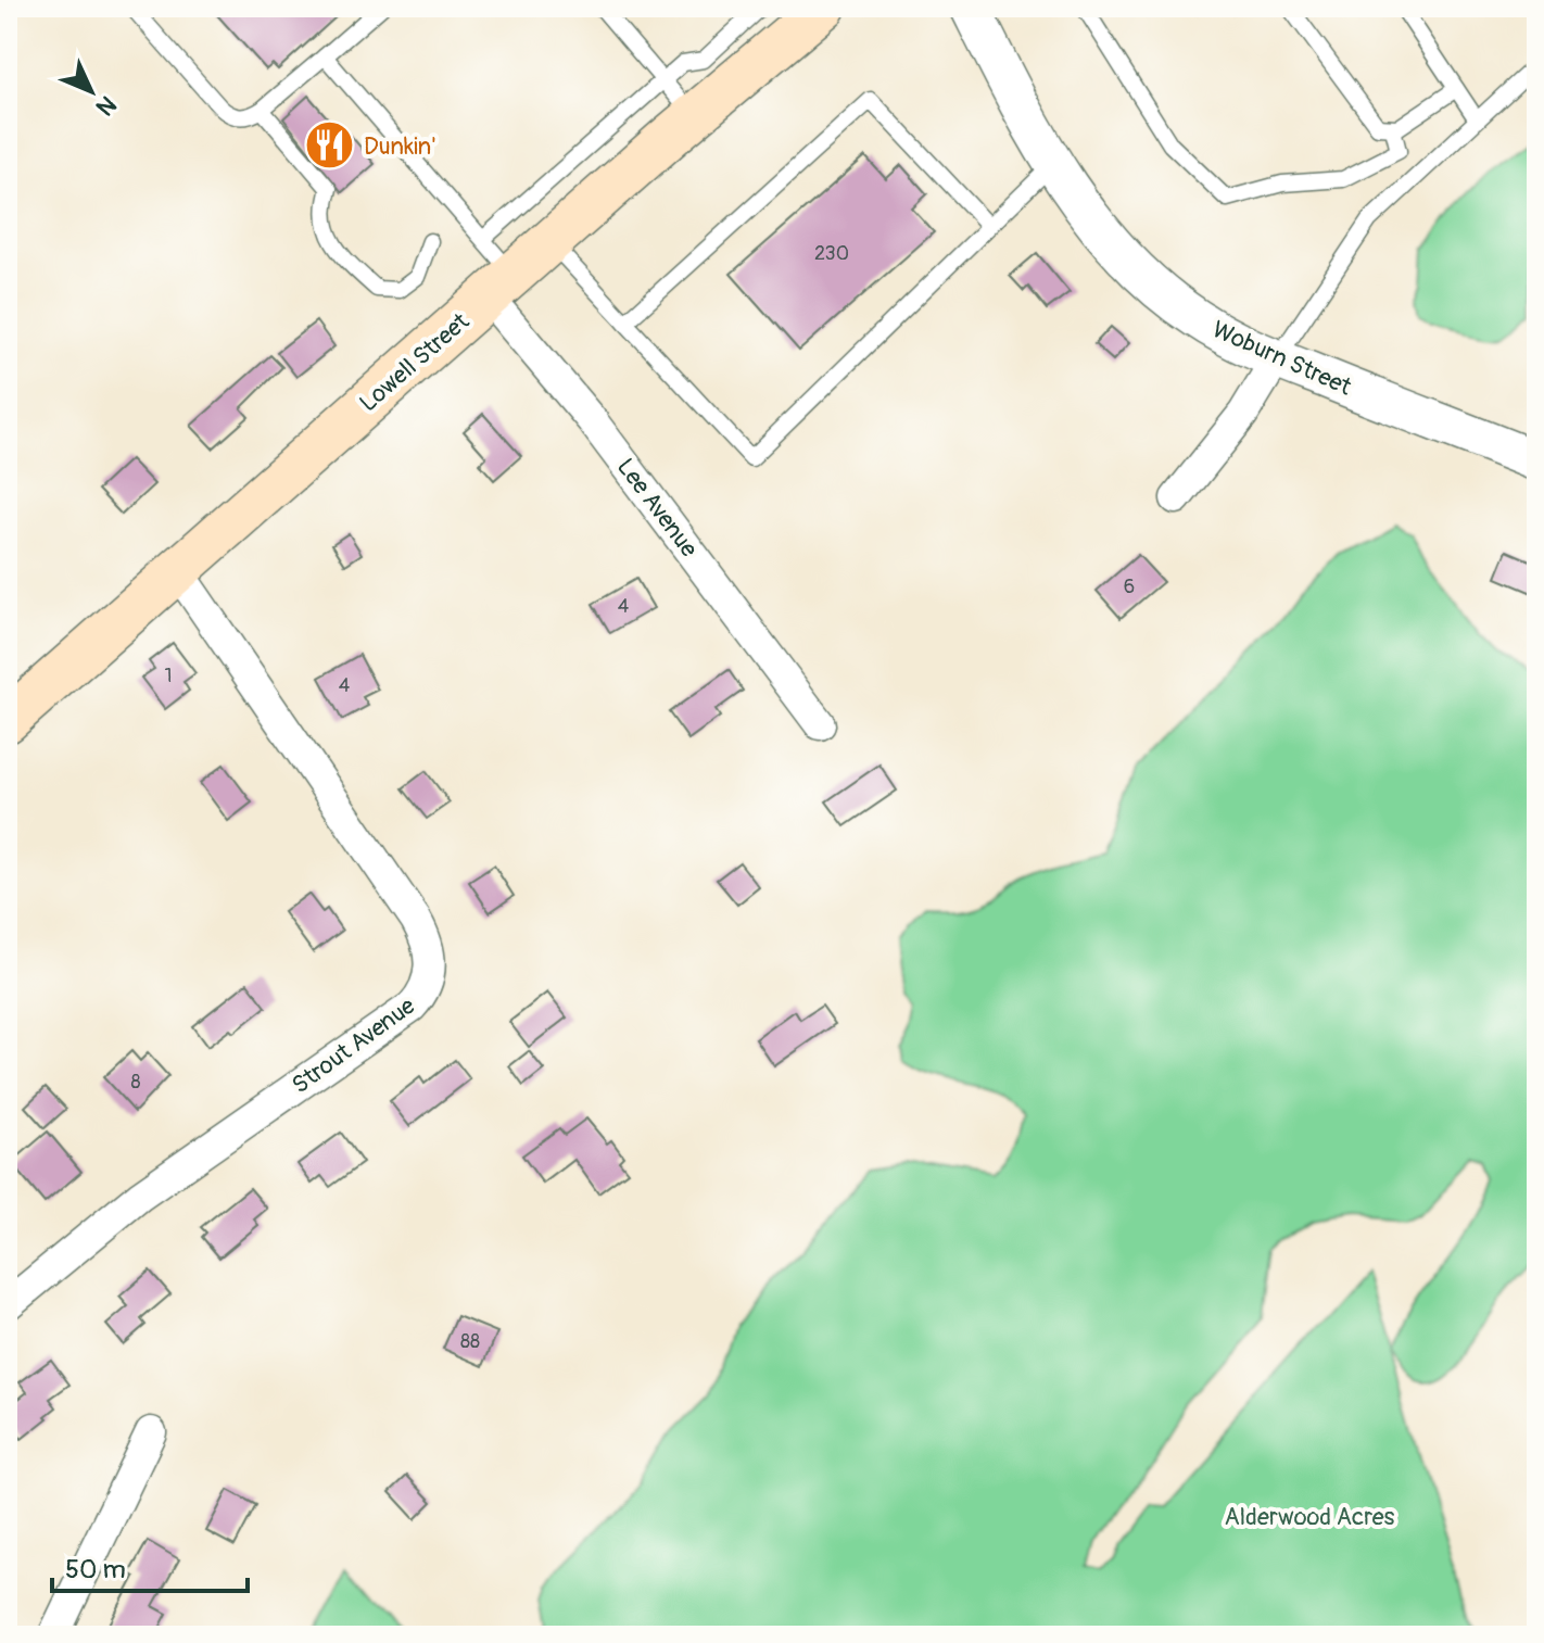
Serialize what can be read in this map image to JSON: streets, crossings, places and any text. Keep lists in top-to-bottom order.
{
  "streets": {
    "main road": ["Lowell Street"],
    "street": ["Woburn Street", "Lee Avenue", "Strout Avenue"]
  },
  "crossings": [
    ["Lowell Street", "Lee Avenue"],
    ["Lowell Street", "Strout Avenue"]
  ],
  "parks": ["Alderwood Acres"],
  "places": {
    "restaurant": ["Dunkin'"]
  },
  "house_numbers": [
    "230",
    "6",
    "4",
    "1",
    "4",
    "8",
    "88"
  ],
  "scale_bar": "50 m",
  "north": "bottom right"
}
